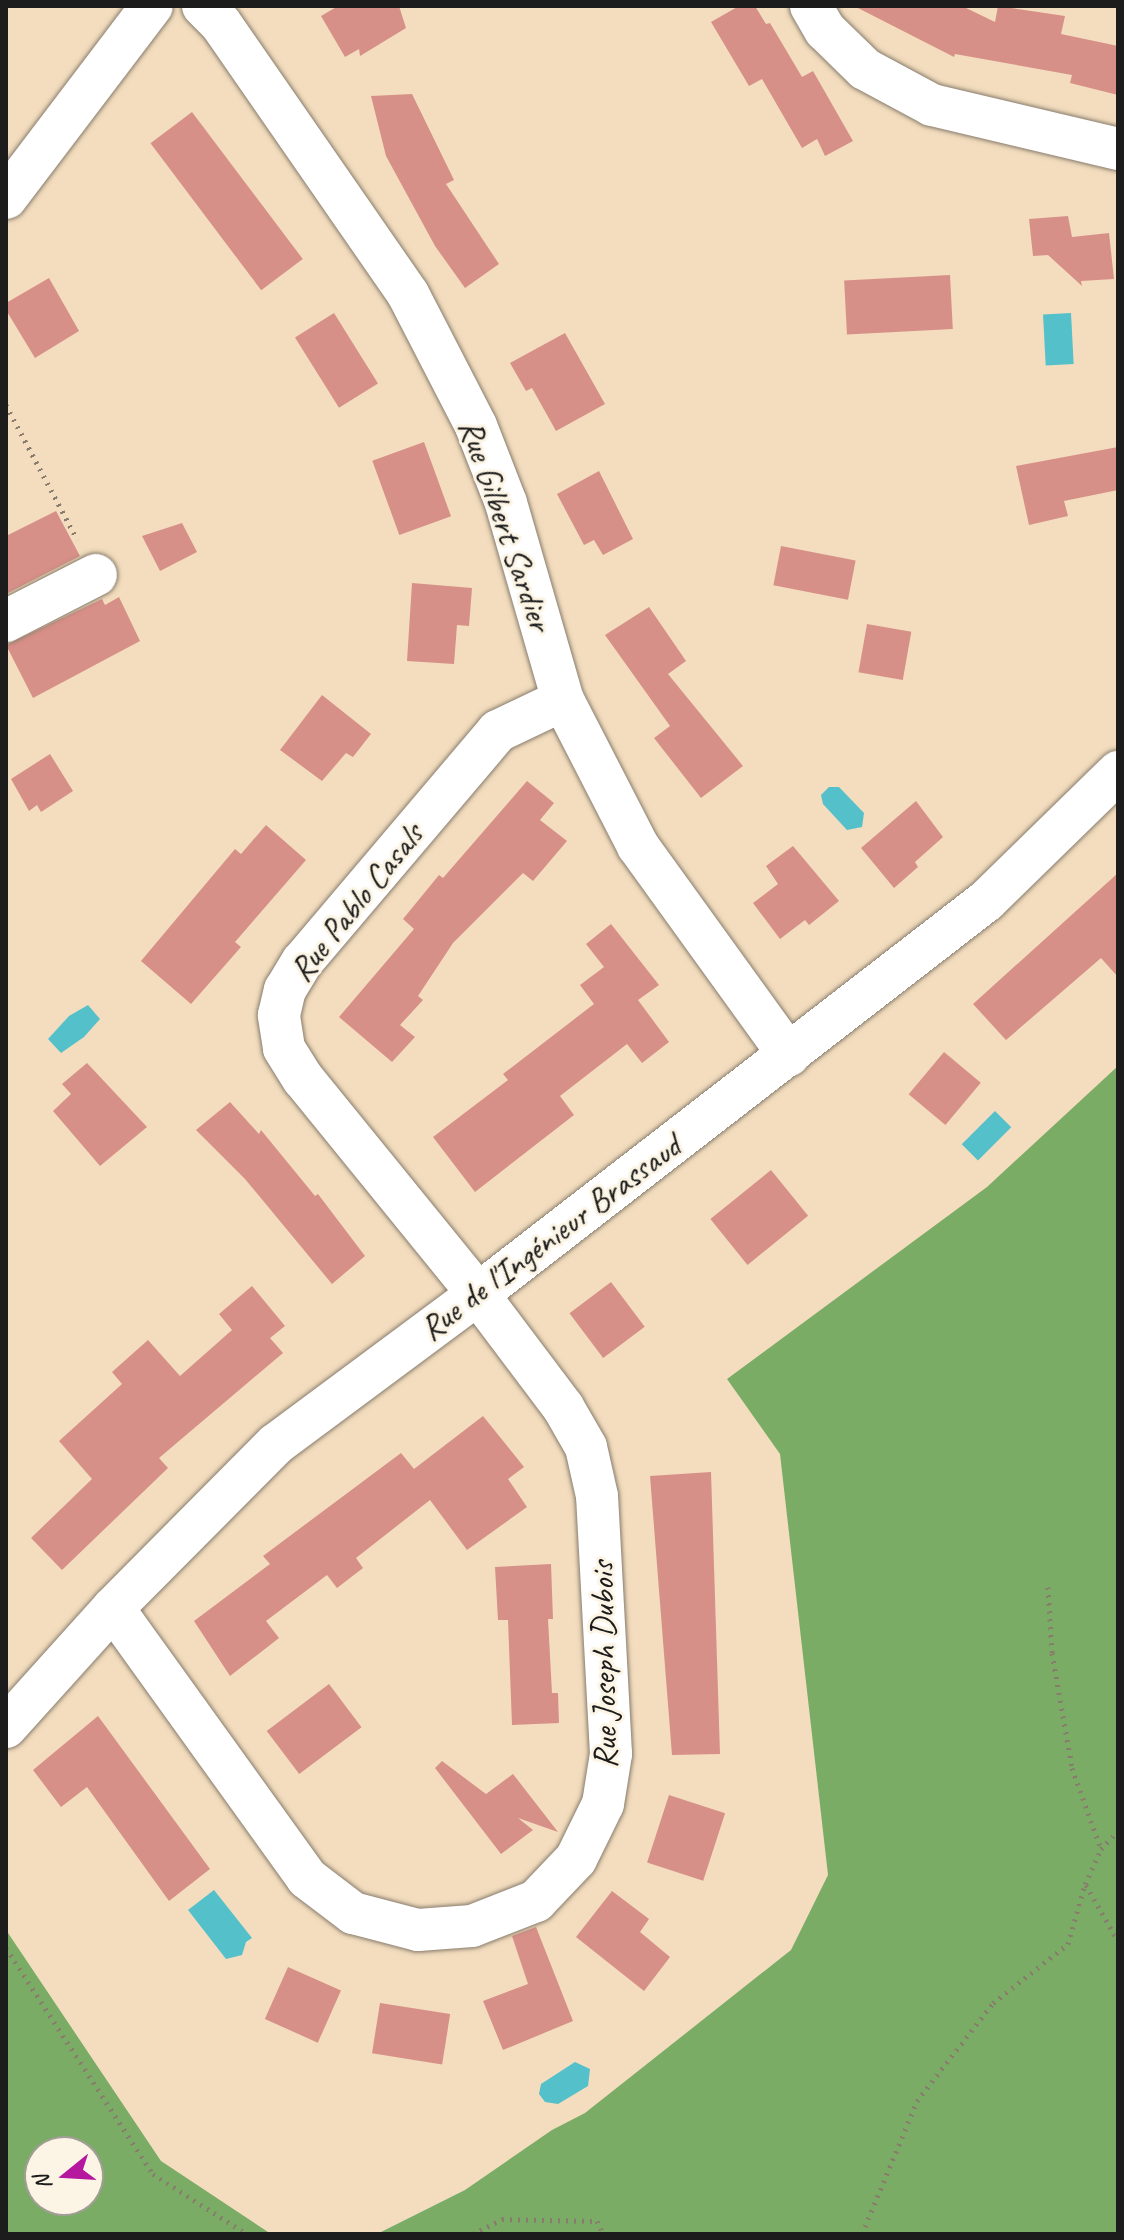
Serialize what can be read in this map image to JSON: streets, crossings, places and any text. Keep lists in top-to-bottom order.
{
  "streets": {
    "street": [
      "Rue Gilbert Sardier",
      "Rue Pablo Casals",
      "Rue de l'Ingénieur Brassaud",
      "Rue Joseph Dubois"
    ]
  },
  "crossings": [
    ["Rue Gilbert Sardier", "Rue Pablo Casals"],
    ["Rue Gilbert Sardier", "Rue de l'Ingénieur Brassaud"],
    ["Rue Pablo Casals", "Rue de l'Ingénieur Brassaud"],
    ["Rue Pablo Casals", "Rue Joseph Dubois"],
    ["Rue de l'Ingénieur Brassaud", "Rue Joseph Dubois"]
  ],
  "north": "left"
}
